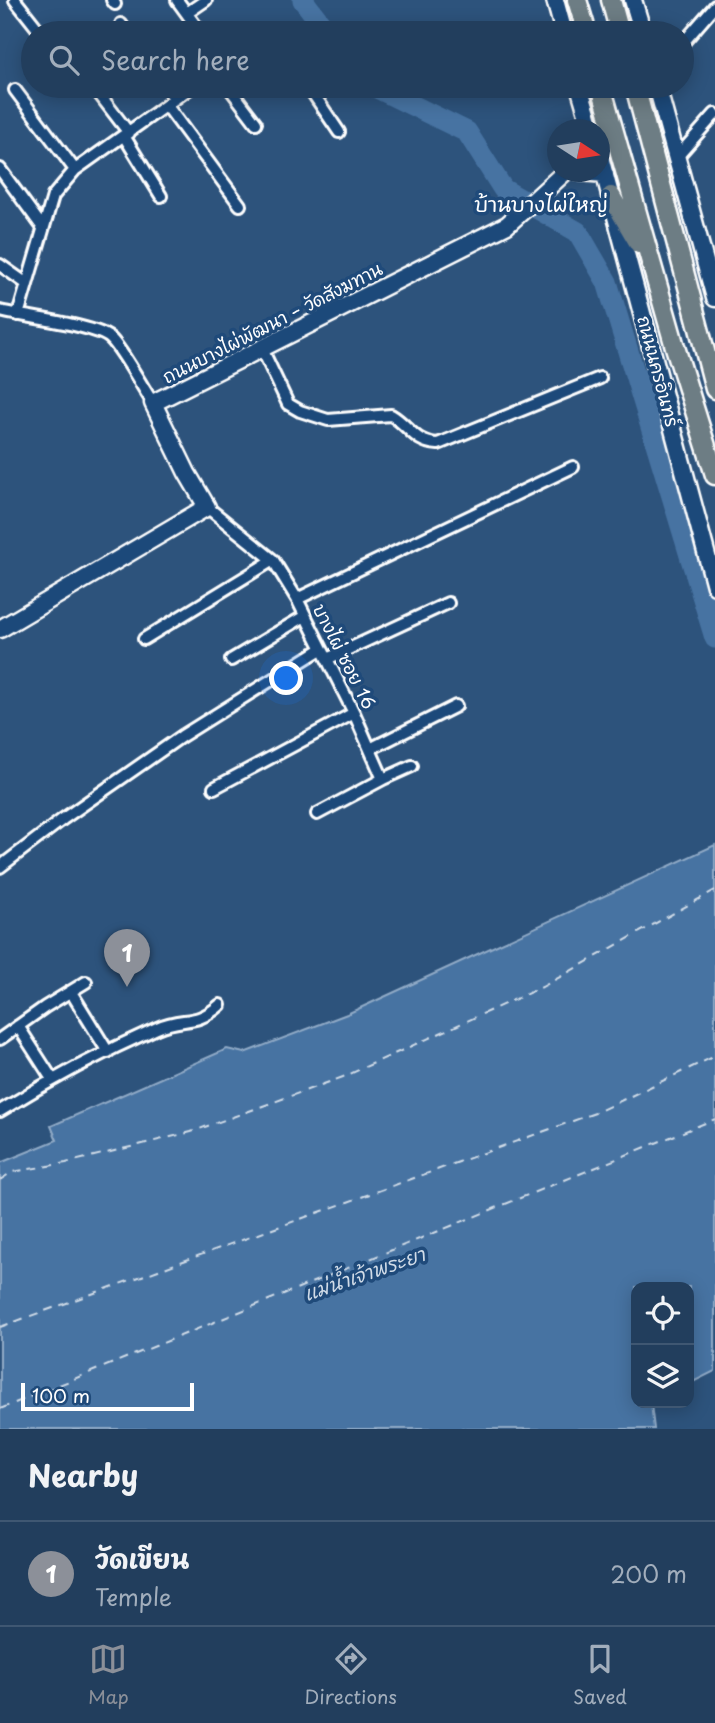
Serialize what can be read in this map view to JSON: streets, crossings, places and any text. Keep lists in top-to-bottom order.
{
  "streets": {
    "main road": ["ถนนนครอินทร์"],
    "street": ["ถนนบางไผ่พัฒนา – วัดสังฆทาน", "บางไผ่ ซอย 16"]
  },
  "crossings": [
    ["ถนนบางไผ่พัฒนา – วัดสังฆทาน", "บางไผ่ ซอย 16"]
  ],
  "districts": ["บ้านบางไผ่ใหญ่"],
  "water": ["แม่น้ำเจ้าพระยา"],
  "scale_bar": "100 m",
  "north": "right",
  "page": {
    "search": "Search here",
    "pins": "1",
    "scale": "100 m",
    "heading": "Nearby",
    "list": [
      {
        "mark": "1",
        "name": "วัดเขียน",
        "note": "Temple",
        "value": "200 m"
      }
    ],
    "nav": ["Map", "Directions", "Saved"]
  }
}
